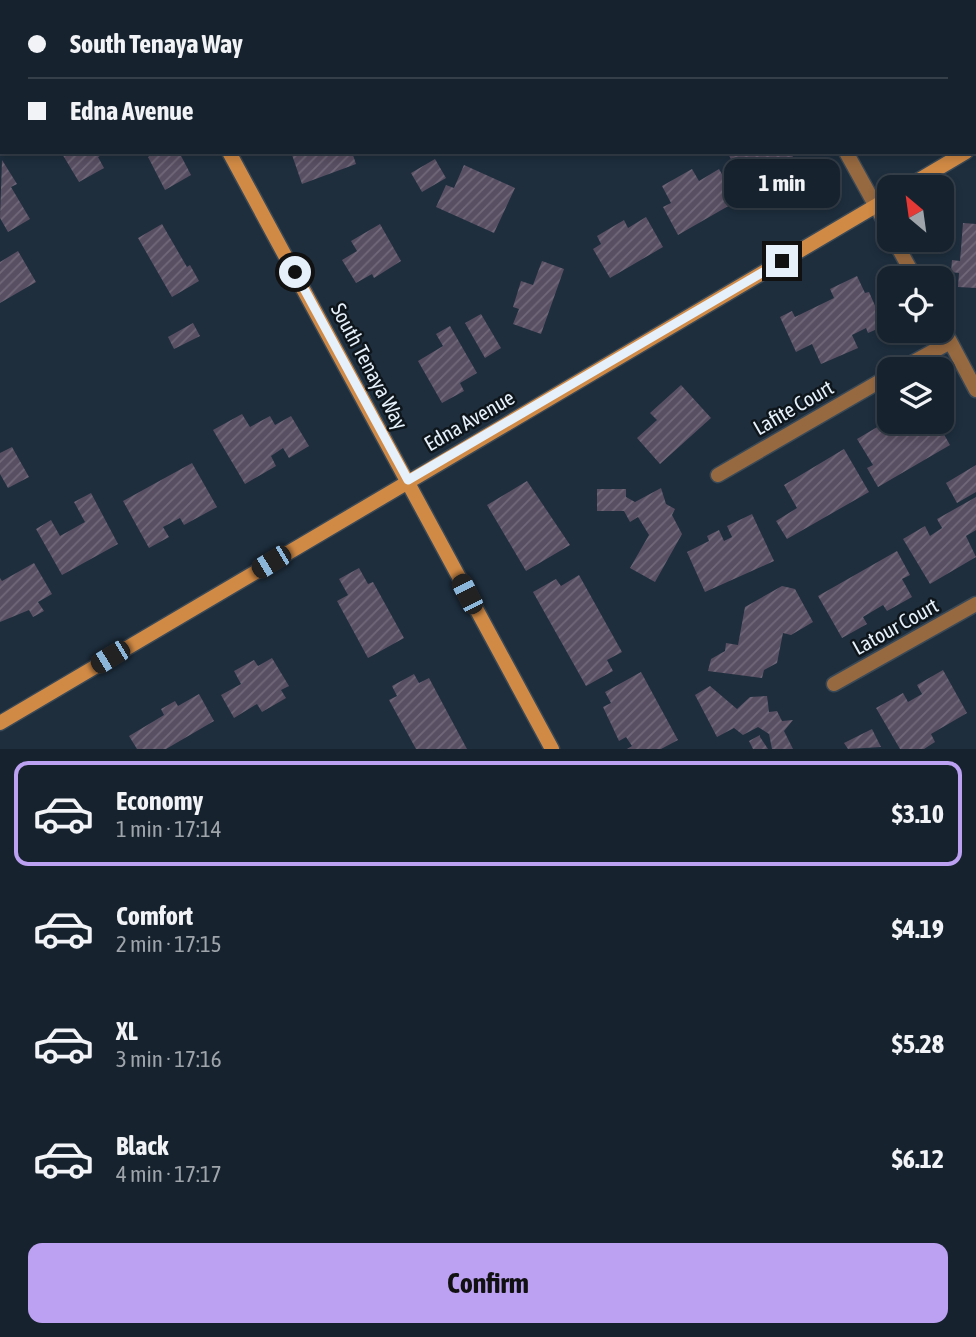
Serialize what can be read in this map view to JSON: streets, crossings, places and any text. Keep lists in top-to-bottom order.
{
  "streets": {
    "street": [
      "South Tenaya Way",
      "Lafite Court",
      "Edna Avenue",
      "Latour Court"
    ]
  },
  "crossings": [
    ["South Tenaya Way", "Edna Avenue"]
  ],
  "north": "top left",
  "page": {
    "banner": ["South Tenaya Way", "Edna Avenue"],
    "bubble": "1 min",
    "list": [
      {
        "name": "Economy",
        "note": "1 min · 17:14",
        "value": "$3.10"
      },
      {
        "name": "Comfort",
        "note": "2 min · 17:15",
        "value": "$4.19"
      },
      {
        "name": "XL",
        "note": "3 min · 17:16",
        "value": "$5.28"
      },
      {
        "name": "Black",
        "note": "4 min · 17:17",
        "value": "$6.12"
      }
    ],
    "buttons": "Confirm"
  }
}
